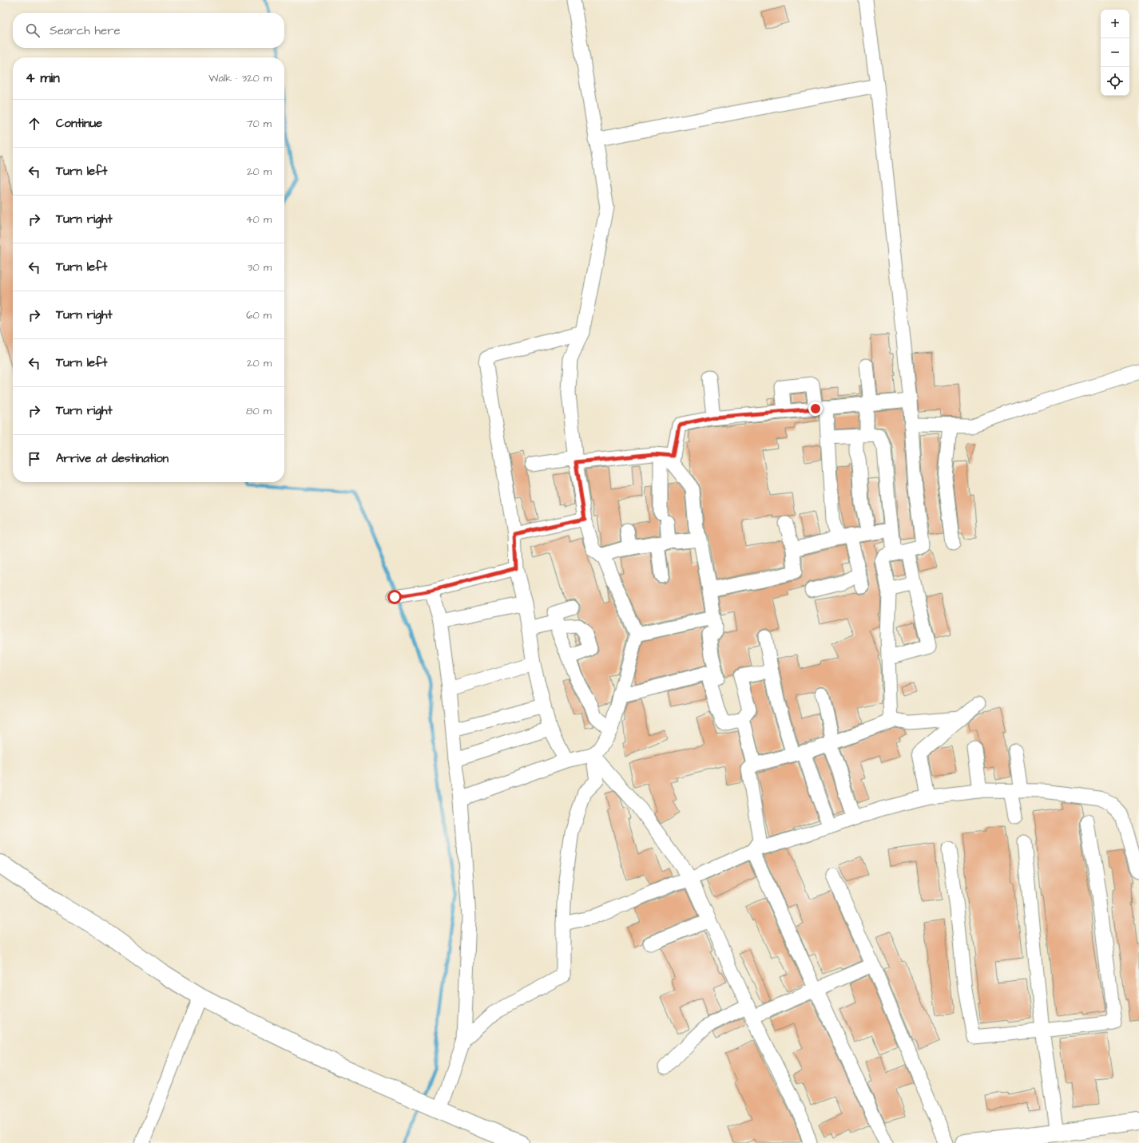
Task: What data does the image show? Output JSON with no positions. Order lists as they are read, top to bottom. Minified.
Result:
{"page":{"map_buttons":["+","−"],"search":"Search here","heading":["4 min","Walk · 320 m"],"list":[["Continue","70 m"],["Turn left","20 m"],["Turn right","40 m"],["Turn left","30 m"],["Turn right","60 m"],["Turn left","20 m"],["Turn right","80 m"],"Arrive at destination"]}}
